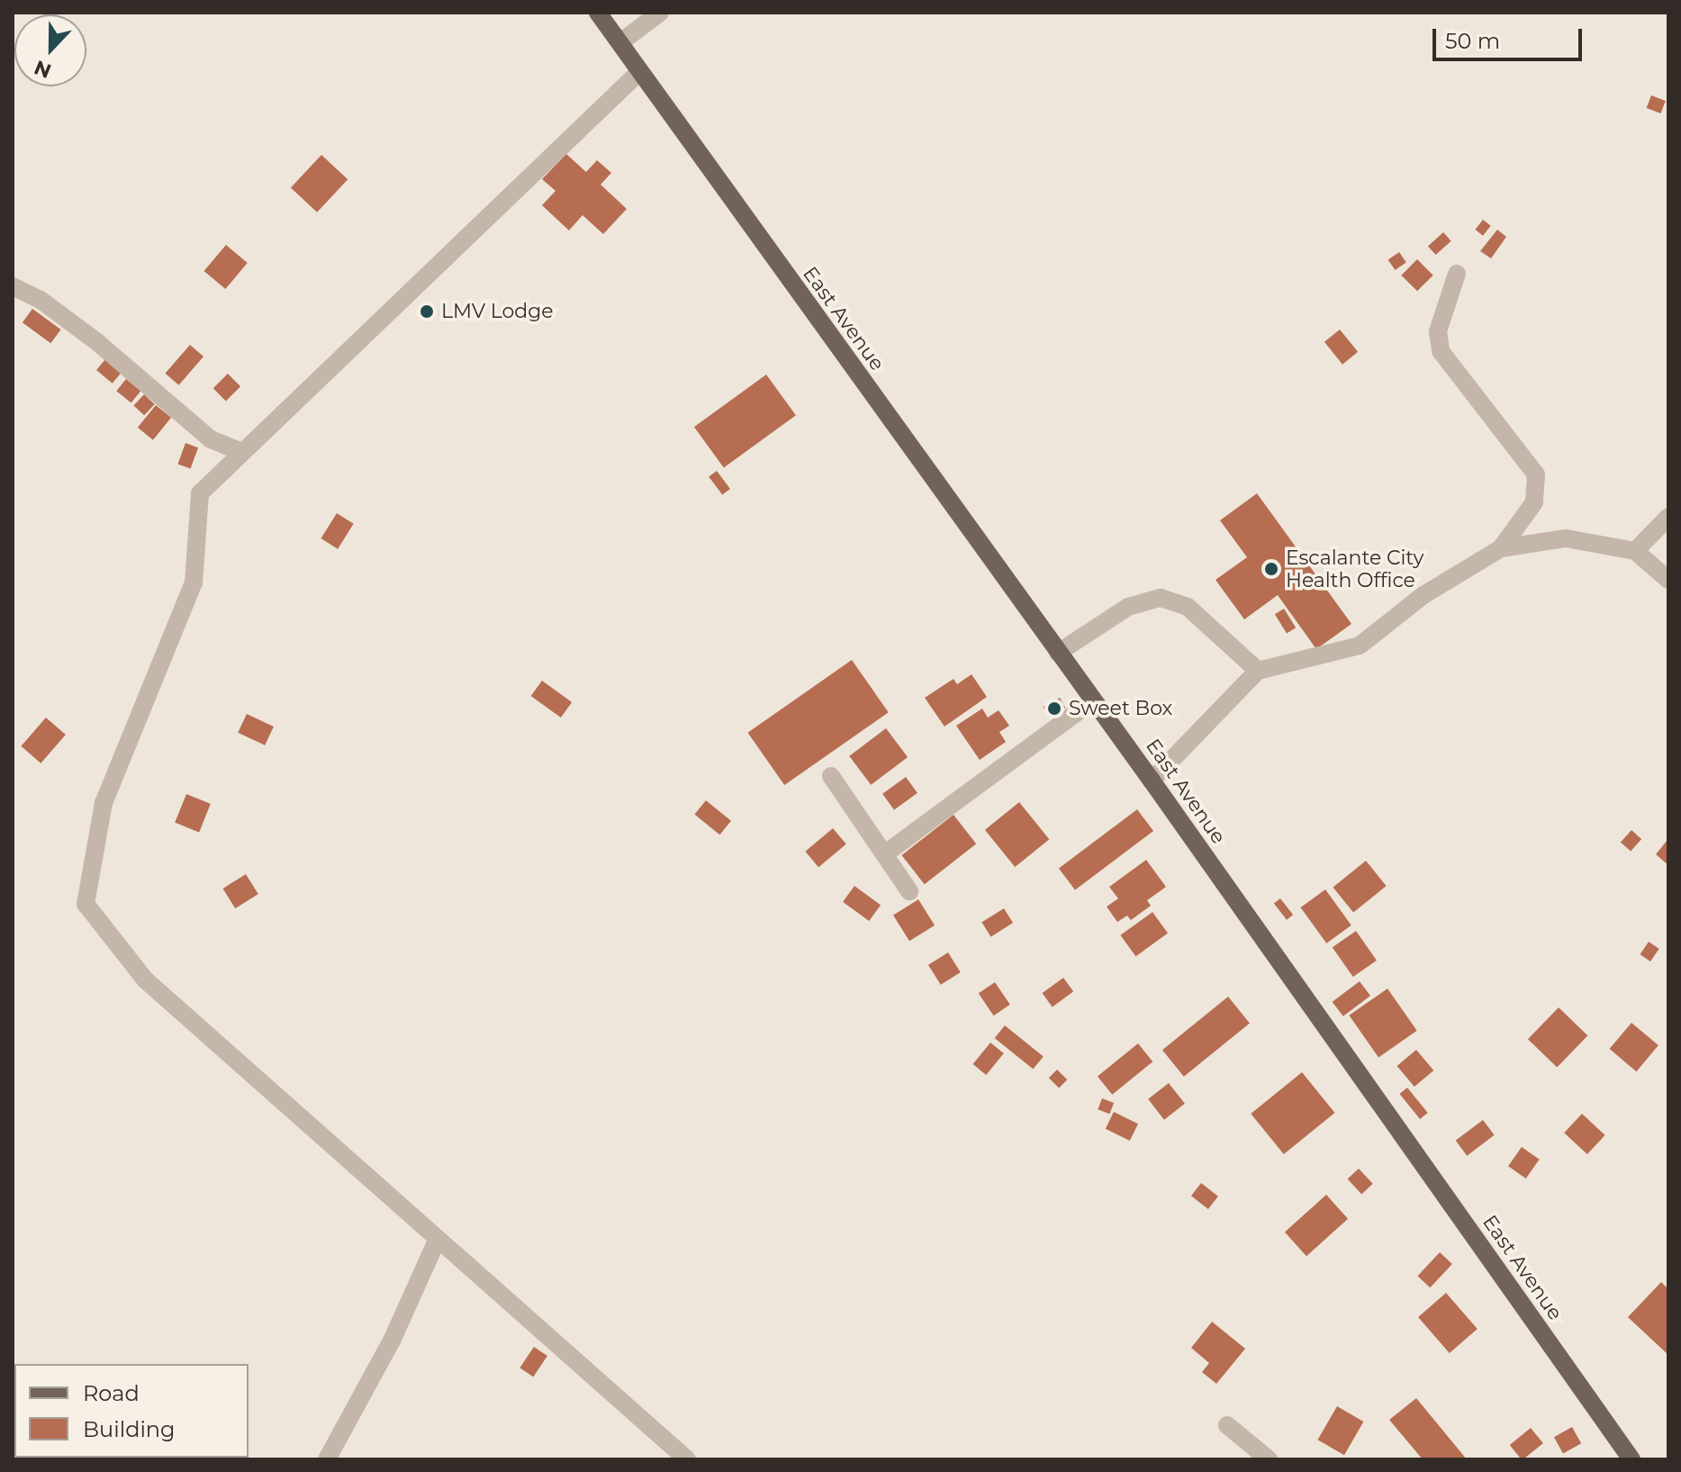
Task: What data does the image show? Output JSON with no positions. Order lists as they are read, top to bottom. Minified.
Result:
{"streets":{"main road":["East Avenue"]},"places":["LMV Lodge","Escalante City Health Office","Sweet Box"],"legend":["Road","Building"],"scale_bar":"50 m","north":"bottom"}
